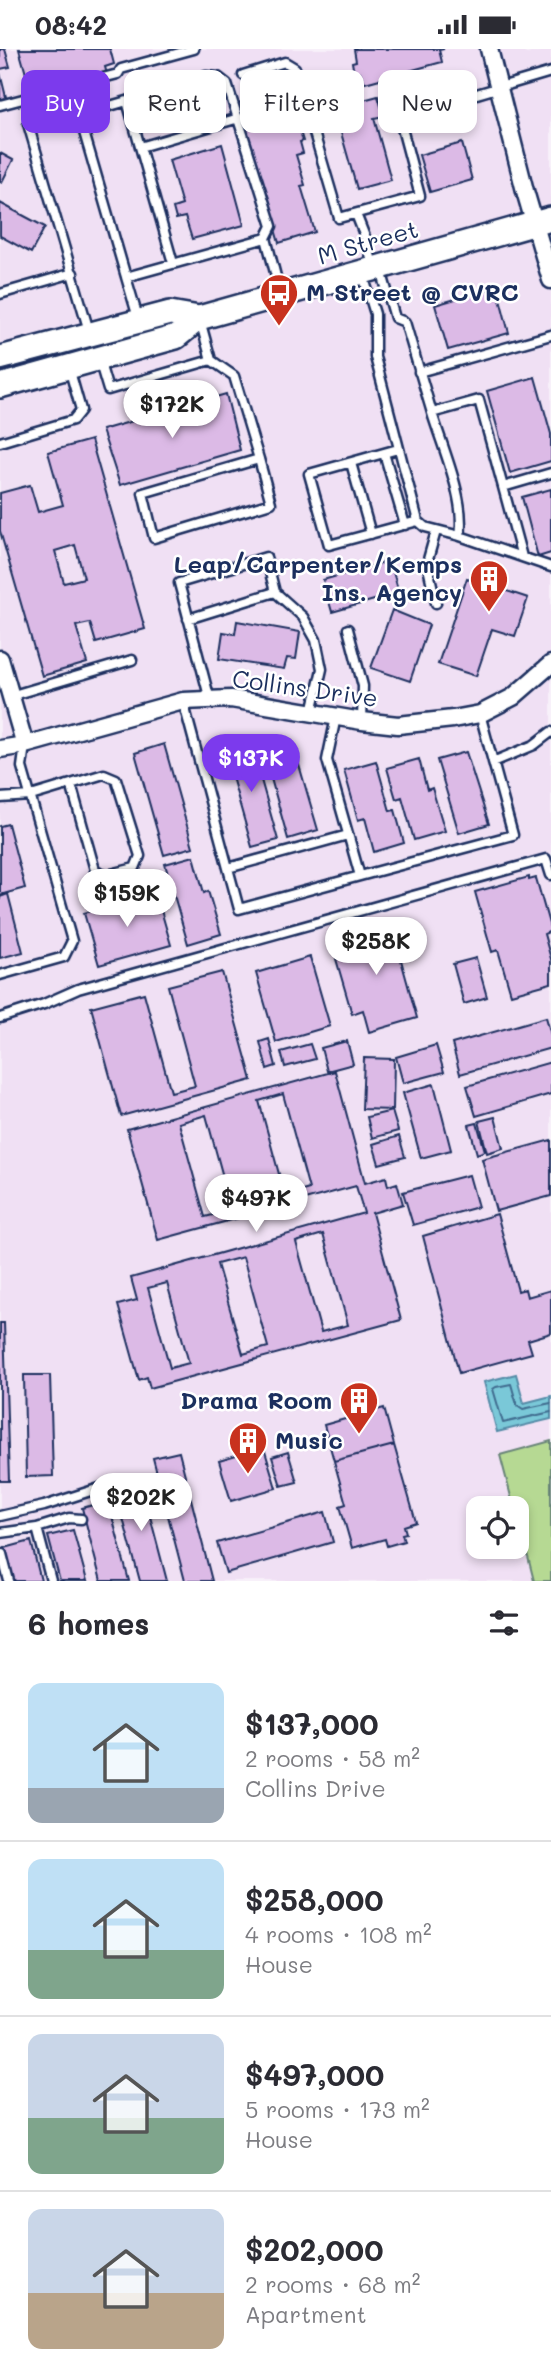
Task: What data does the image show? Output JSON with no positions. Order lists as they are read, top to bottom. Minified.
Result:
{"streets":{"street":["M Street","Collins Drive"]},"places":{"bus stop":["M Street @ CVRC"],"building":["Leap/Carpenter/Kemps Ins. Agency","Drama Room","Music"]},"page":{"status":"08:42","chip":["Buy","Rent","Filters","New"],"price":["$172K","$137K","$159K","$258K","$497K","$202K"],"heading":"6 homes","list":[{"name":"$137,000","note":"2 rooms · 58 m² · Collins Drive"},{"name":"$258,000","note":"4 rooms · 108 m² · House"},{"name":"$497,000","note":"5 rooms · 173 m² · House"},{"name":"$202,000","note":"2 rooms · 68 m² · Apartment"}]}}
